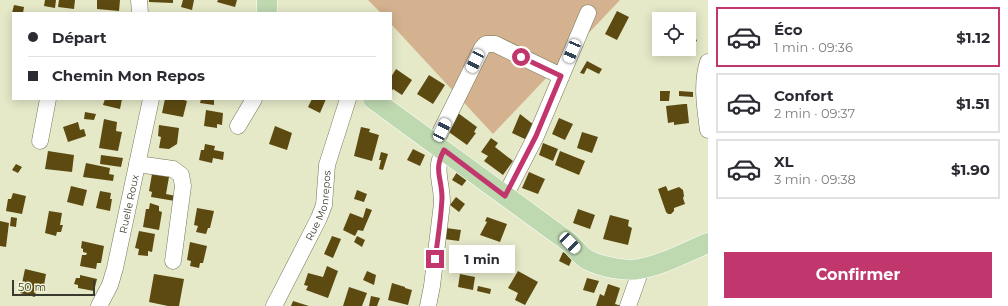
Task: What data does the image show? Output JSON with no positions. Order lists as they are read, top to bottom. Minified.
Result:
{"streets":{"street":["Ruelle Roux","Rue Monrepos"]},"scale_bar":"50 m","page":{"list":[{"name":"Éco","note":"1 min · 09:36","value":"$1.12"},{"name":"Confort","note":"2 min · 09:37","value":"$1.51"},{"name":"XL","note":"3 min · 09:38","value":"$1.90"}],"banner":["Départ","Chemin Mon Repos"],"buttons":"Confirmer","bubble":"1 min","scale":"50 m"}}
